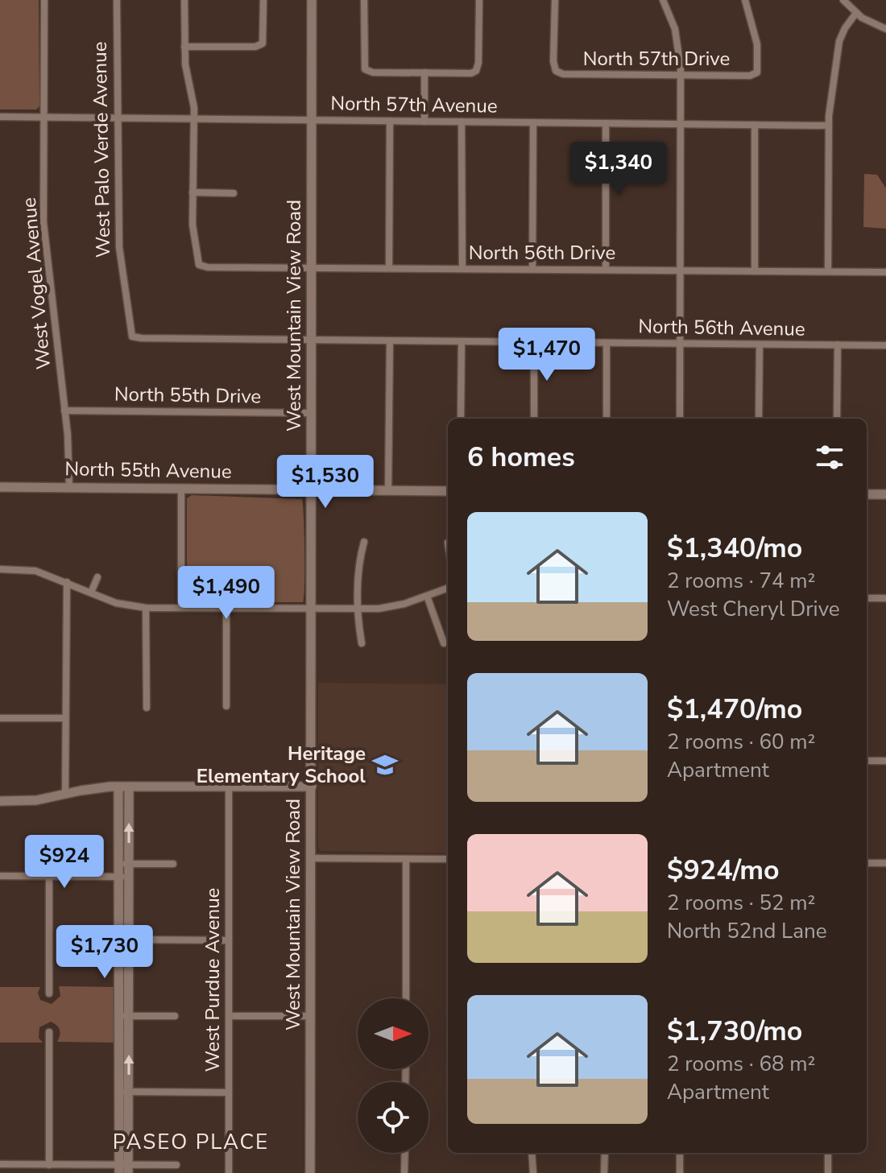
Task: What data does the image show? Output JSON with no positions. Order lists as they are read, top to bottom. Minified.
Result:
{"streets":{"street":["North 57th Drive","North 57th Avenue","West Palo Verde Avenue","North 56th Drive","West Vogel Avenue","West Mountain View Road","North 56th Avenue","North 55th Drive","North 55th Avenue","West Purdue Avenue"]},"crossings":[["North 57th Avenue","West Palo Verde Avenue"],["North 57th Avenue","West Vogel Avenue"],["North 57th Avenue","West Mountain View Road"],["West Palo Verde Avenue","North 56th Avenue"],["North 56th Drive","West Mountain View Road"],["West Vogel Avenue","North 55th Drive"],["West Vogel Avenue","North 55th Avenue"],["West Mountain View Road","North 56th Avenue"],["West Mountain View Road","North 55th Drive"],["West Mountain View Road","North 55th Avenue"]],"districts":["PASEO PLACE"],"places":{"school or university":["Heritage Elementary School"]},"north":"right","page":{"price":["$1,340","$1,470","$1,530","$1,490","$924","$1,730"],"heading":"6 homes","list":[{"name":"$1,340/mo","note":"2 rooms · 74 m² · West Cheryl Drive"},{"name":"$1,470/mo","note":"2 rooms · 60 m² · Apartment"},{"name":"$924/mo","note":"2 rooms · 52 m² · North 52nd Lane"},{"name":"$1,730/mo","note":"2 rooms · 68 m² · Apartment"}]}}
